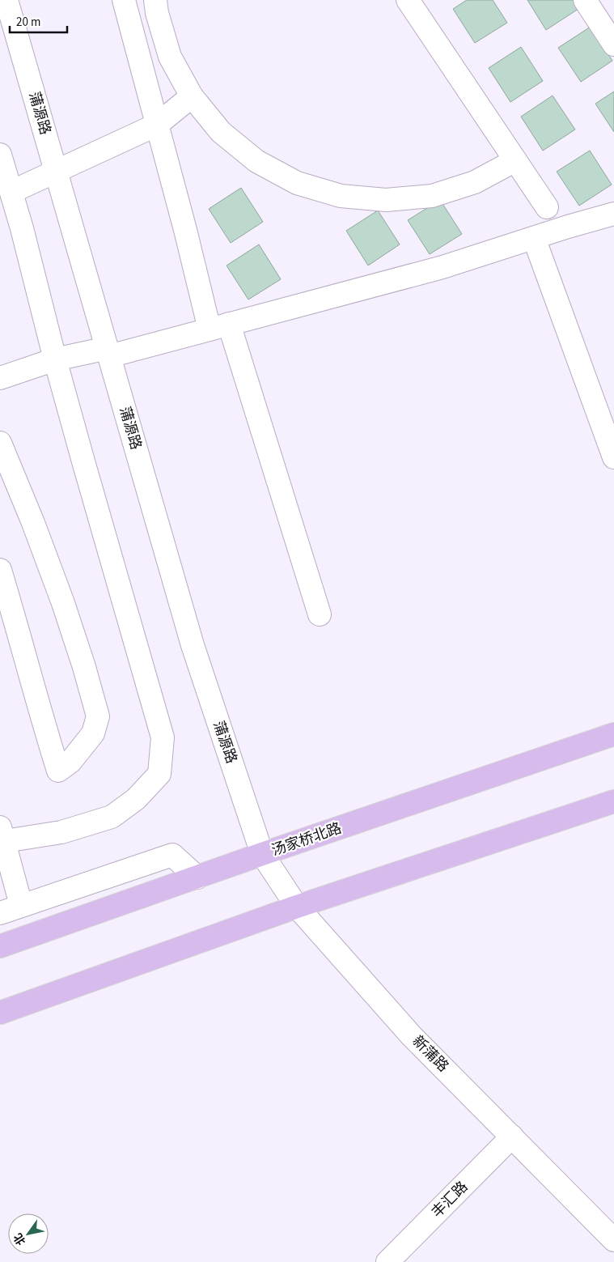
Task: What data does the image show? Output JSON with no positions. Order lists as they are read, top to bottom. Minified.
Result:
{"streets":{"main road":["汤家桥北路"],"street":["蒲源路","新蒲路","丰汇路"]},"crossings":[["蒲源路","汤家桥北路"],["蒲源路","新蒲路"],["汤家桥北路","新蒲路"],["新蒲路","丰汇路"]],"scale_bar":"20 m","north":"bottom left"}
